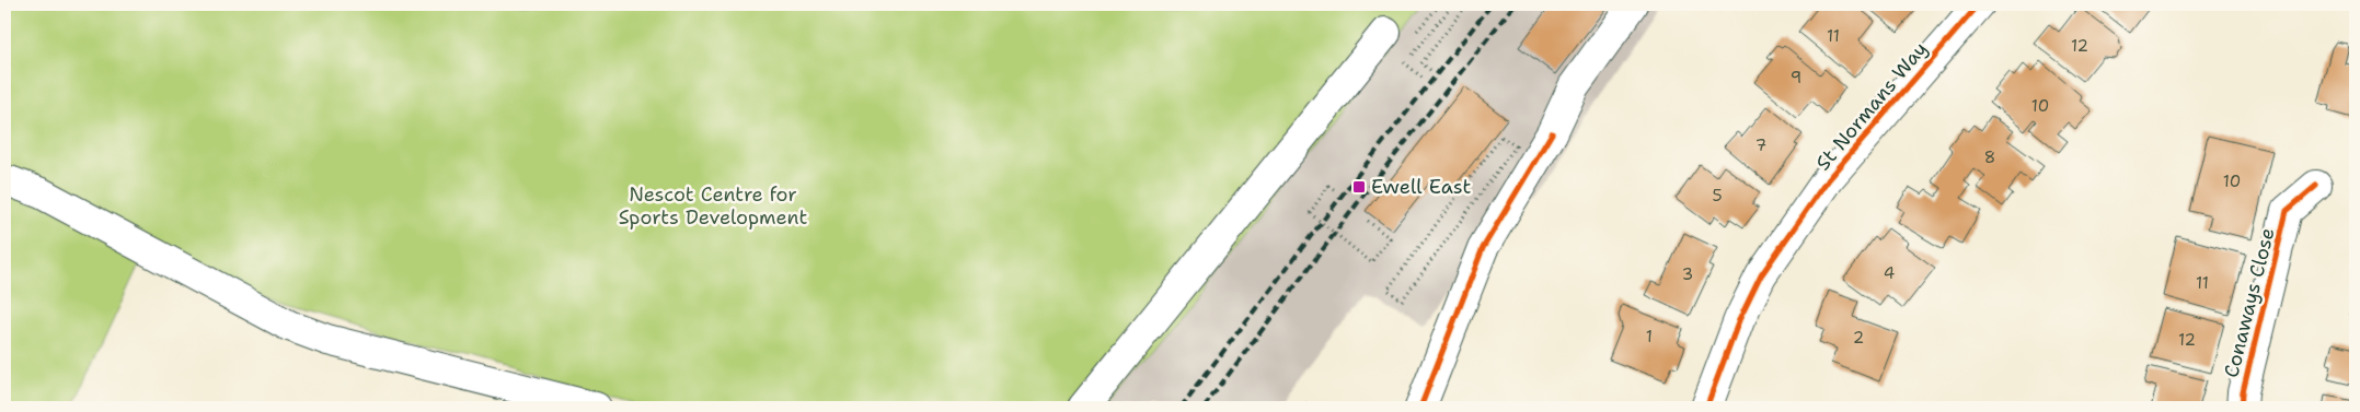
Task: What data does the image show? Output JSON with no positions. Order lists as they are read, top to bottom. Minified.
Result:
{"streets":{"street":["St Normans Way","Conaways Close"]},"parks":["Nescot Centre for Sports Development"],"places":{"transit":["Ewell East"]},"house_numbers":["11","12","9","10","7","8","10","5","4","3","11","1","2","12"]}
